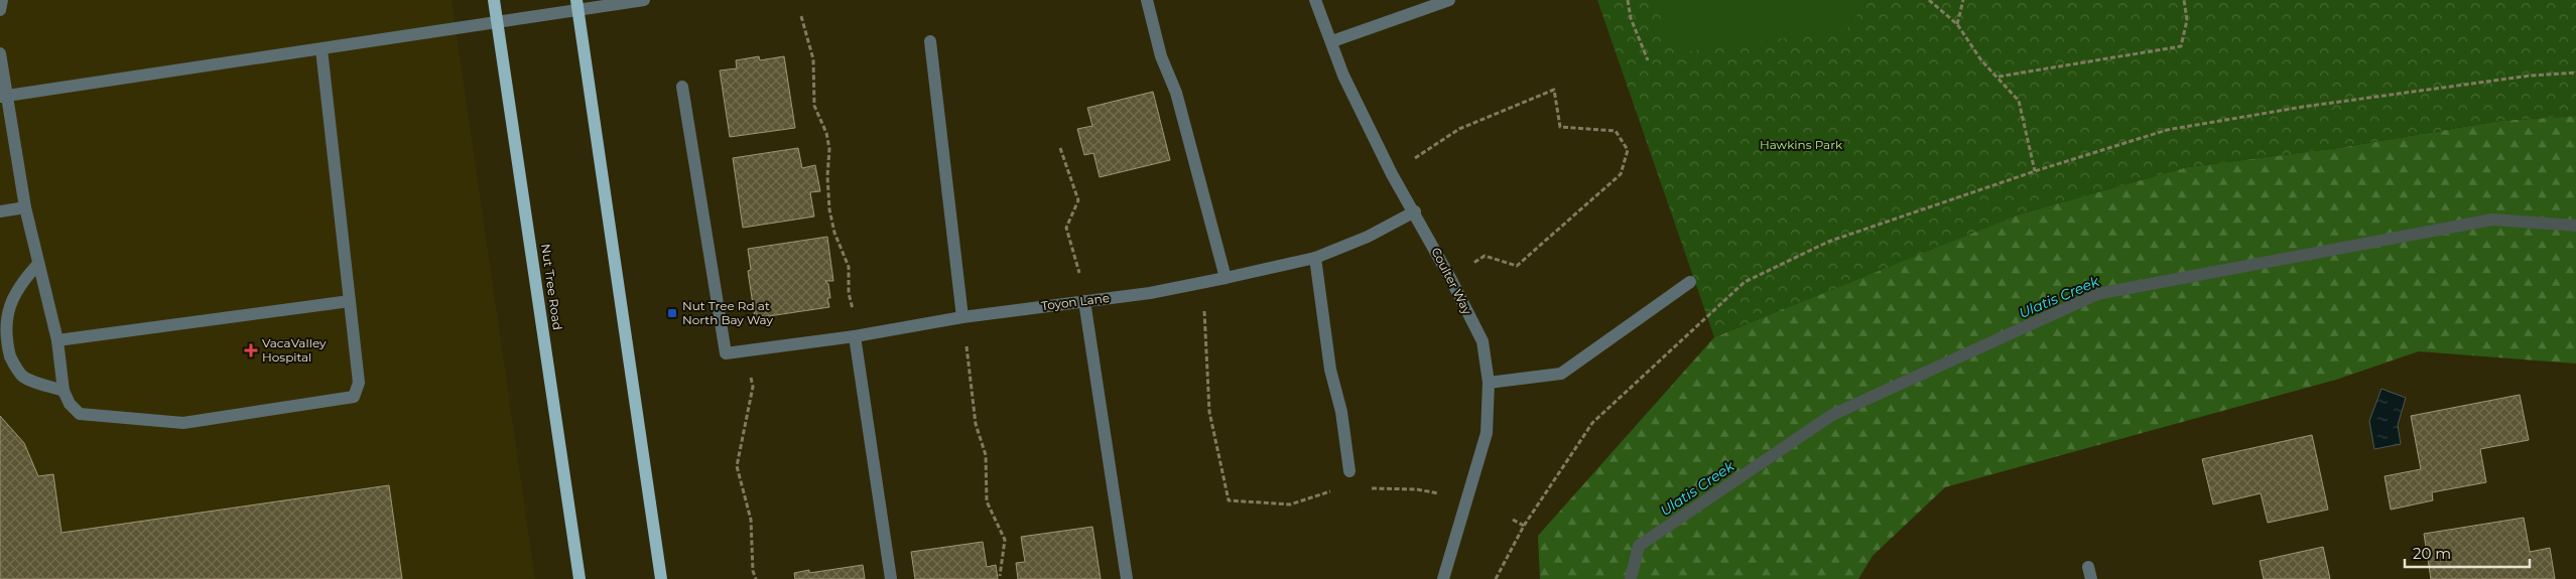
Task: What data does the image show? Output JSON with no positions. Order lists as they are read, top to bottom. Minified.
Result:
{"streets":{"main road":["Nut Tree Road"],"street":["Coulter Way","Toyon Lane"]},"crossings":[["Coulter Way","Toyon Lane"]],"water":["Ulatis Creek"],"parks":["Hawkins Park"],"places":{"transit":["Nut Tree Rd at North Bay Way"],"health":["VacaValley Hospital"]},"scale_bar":"20 m"}
